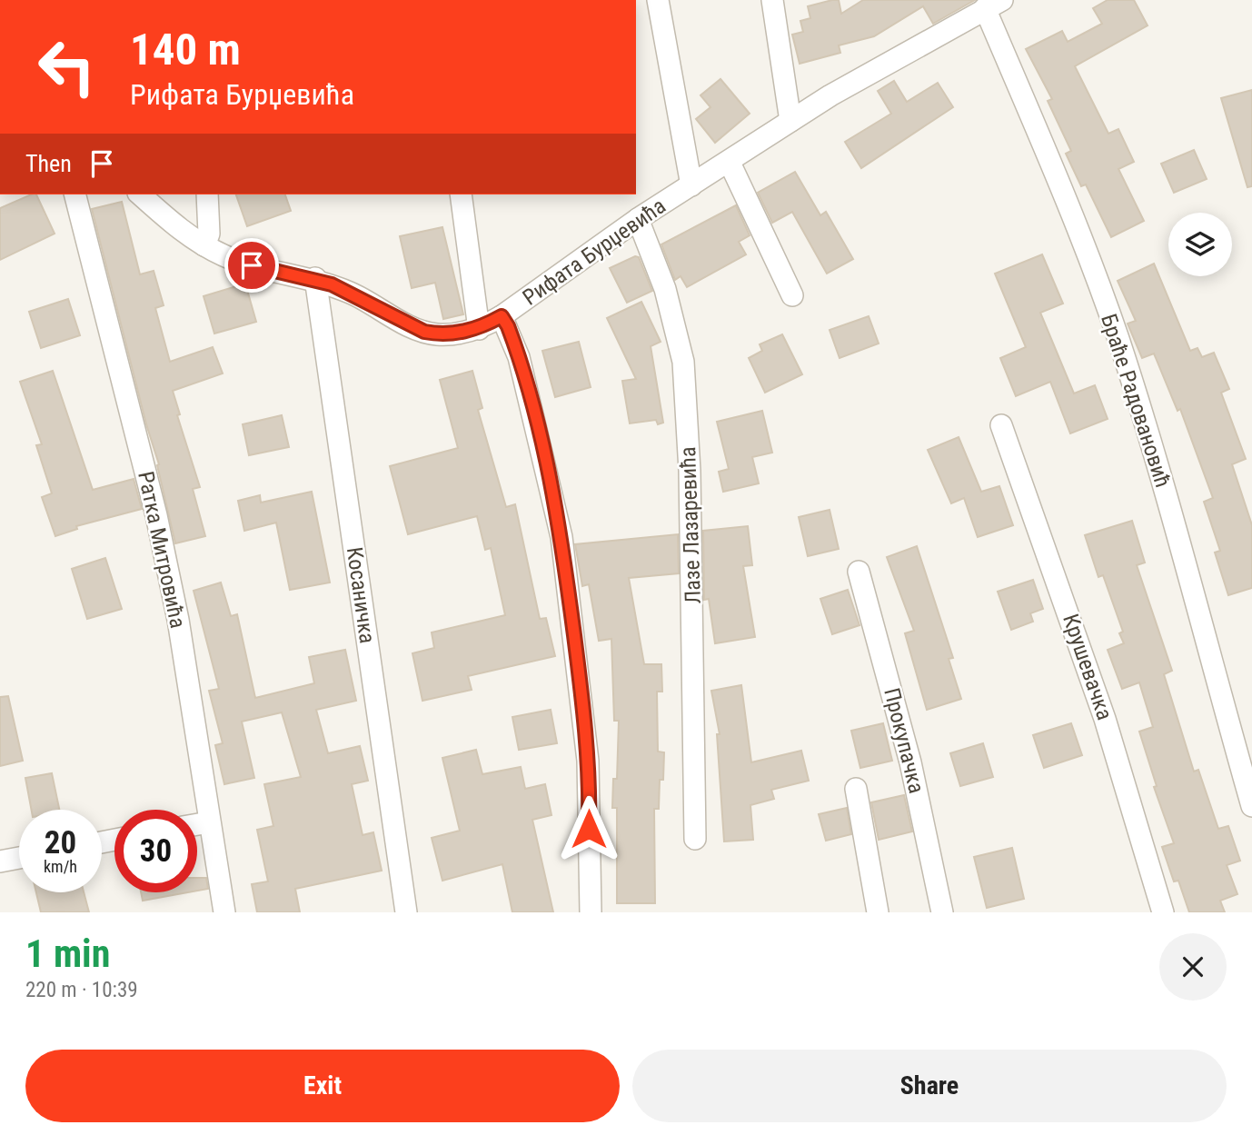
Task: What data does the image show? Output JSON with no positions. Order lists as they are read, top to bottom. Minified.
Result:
{"streets":{"street":["Рифата Бурџевића","Браће Радовановић","Лазе Лазаревића","Ратка Митровића","Косаничка","Крушевачка","Прокупачка"]},"crossings":[["Рифата Бурџевића","Браће Радовановић"],["Рифата Бурџевића","Лазе Лазаревића"],["Рифата Бурџевића","Косаничка"]],"page":{"turn":["140 m","Рифата Бурџевића"],"then":"Then","speed":"20 km/h","limit":"30","heading":["1 min","220 m · 10:39"],"buttons":["Exit","Share"]}}
